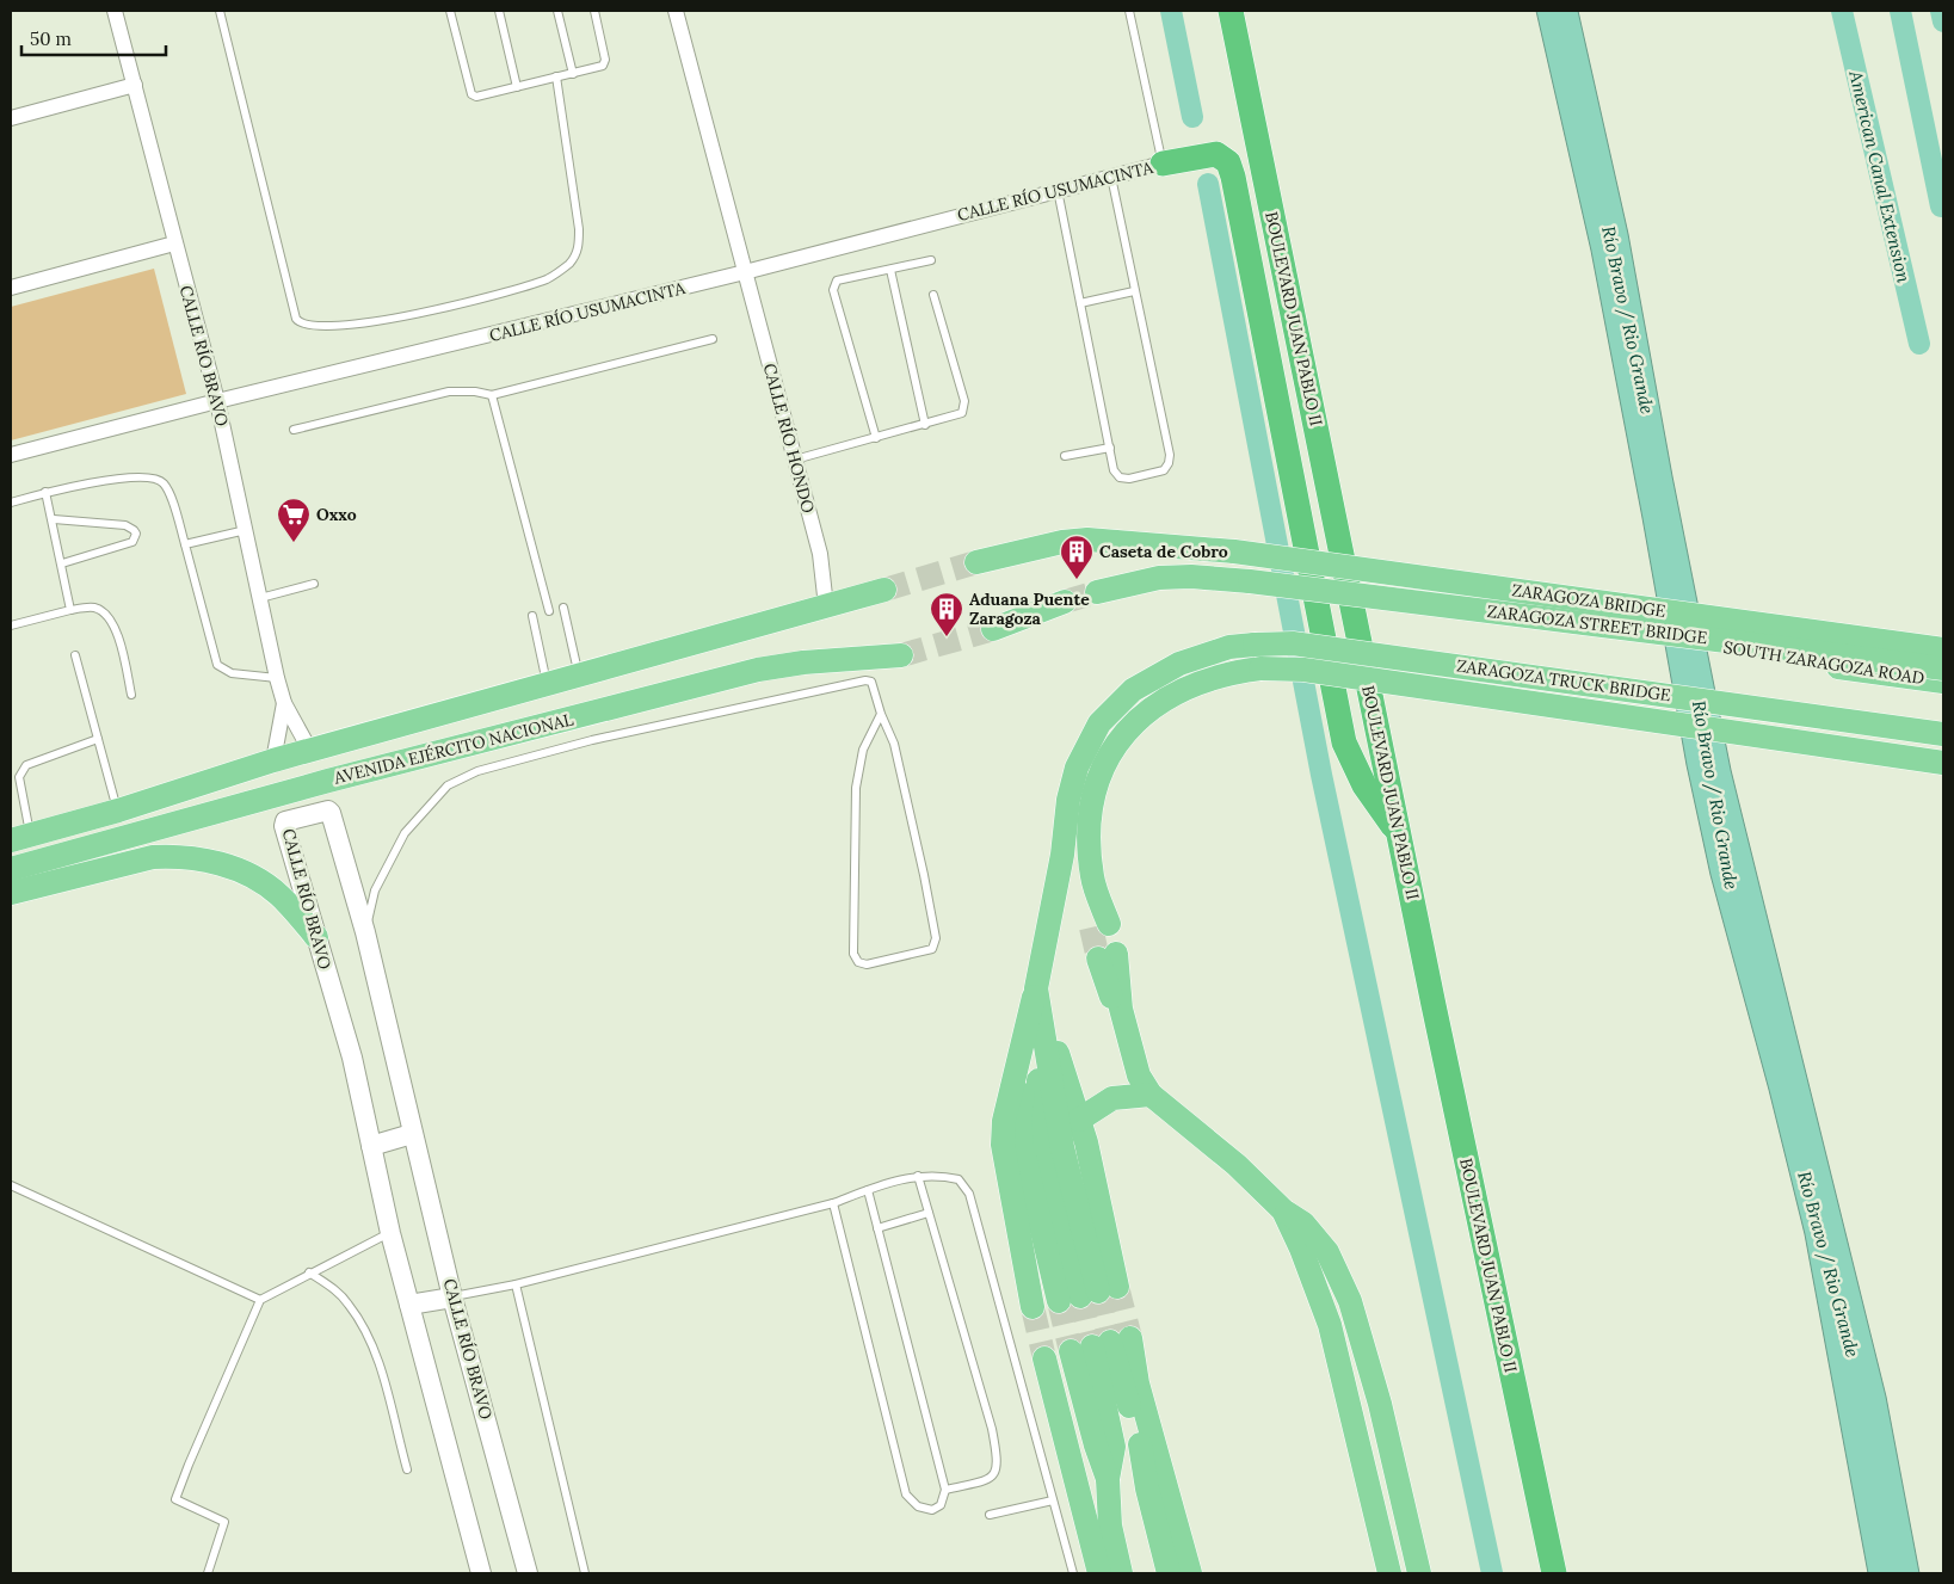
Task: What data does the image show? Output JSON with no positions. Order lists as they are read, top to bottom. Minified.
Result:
{"streets":{"highway":["BOULEVARD JUAN PABLO II"],"main road":["ZARAGOZA BRIDGE","ZARAGOZA STREET BRIDGE","SOUTH ZARAGOZA ROAD","ZARAGOZA TRUCK BRIDGE","AVENIDA EJÉRCITO NACIONAL"],"street":["CALLE RÍO USUMACINTA","CALLE RÍO BRAVO","CALLE RÍO HONDO"]},"crossings":[["CALLE RÍO USUMACINTA","CALLE RÍO BRAVO"],["CALLE RÍO USUMACINTA","CALLE RÍO HONDO"],["CALLE RÍO BRAVO","AVENIDA EJÉRCITO NACIONAL"],["CALLE RÍO HONDO","AVENIDA EJÉRCITO NACIONAL"],["ZARAGOZA STREET BRIDGE","SOUTH ZARAGOZA ROAD"]],"water":["American Canal Extension","Río Bravo / Rio Grande"],"places":{"supermarket":["Oxxo"],"building":["Caseta de Cobro","Aduana Puente Zaragoza"]},"scale_bar":"50 m"}
